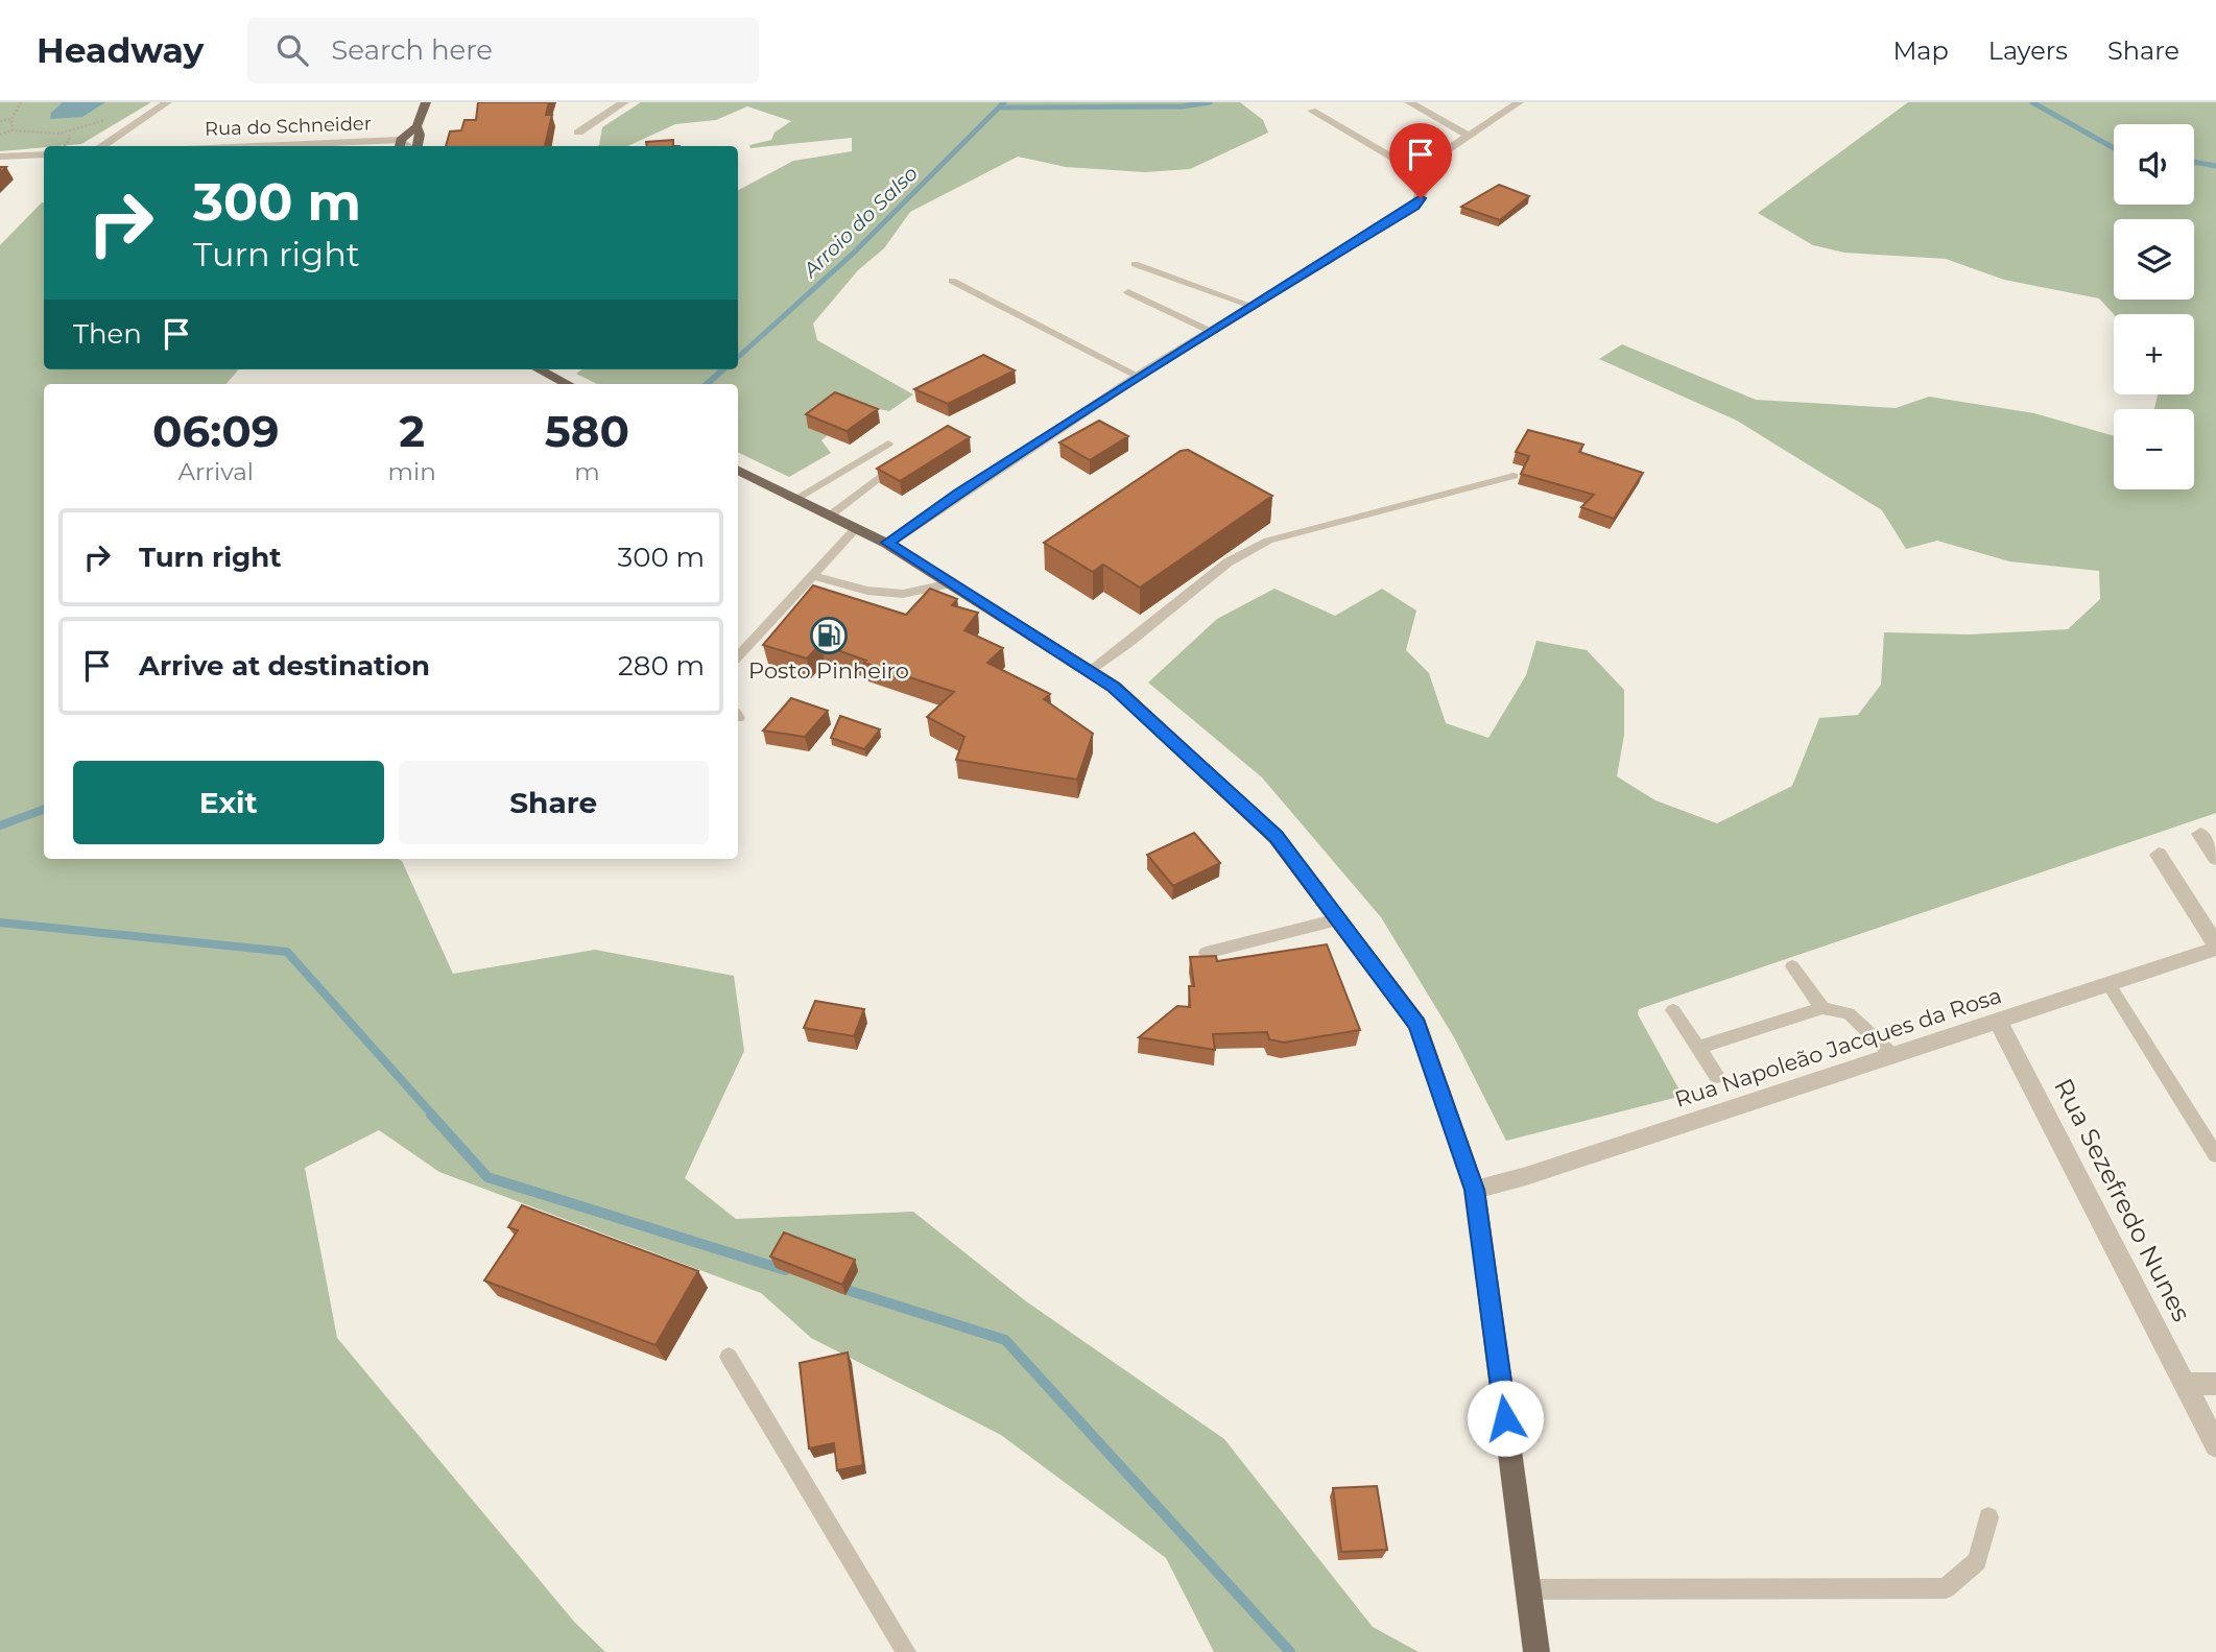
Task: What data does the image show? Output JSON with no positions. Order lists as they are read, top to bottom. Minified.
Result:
{"streets":{"street":["Rua do Schneider","Rua Napoleão Jacques da Rosa","Rua Sezefredo Nunes"]},"crossings":[["Rua Napoleão Jacques da Rosa","Rua Sezefredo Nunes"]],"water":["Arroio do Salso"],"places":{"fuel station":["Posto Pinheiro"]},"page":{"header":"Headway","search":"Search here","nav":["Map","Layers","Share"],"map_buttons":["+","−"],"turn":["300 m","Turn right"],"then":"Then","eta":["06:09","Arrival","2","min","580","m"],"list":[{"name":"Turn right","value":"300 m"},{"name":"Arrive at destination","value":"280 m"}],"buttons":["Exit","Share"]}}
